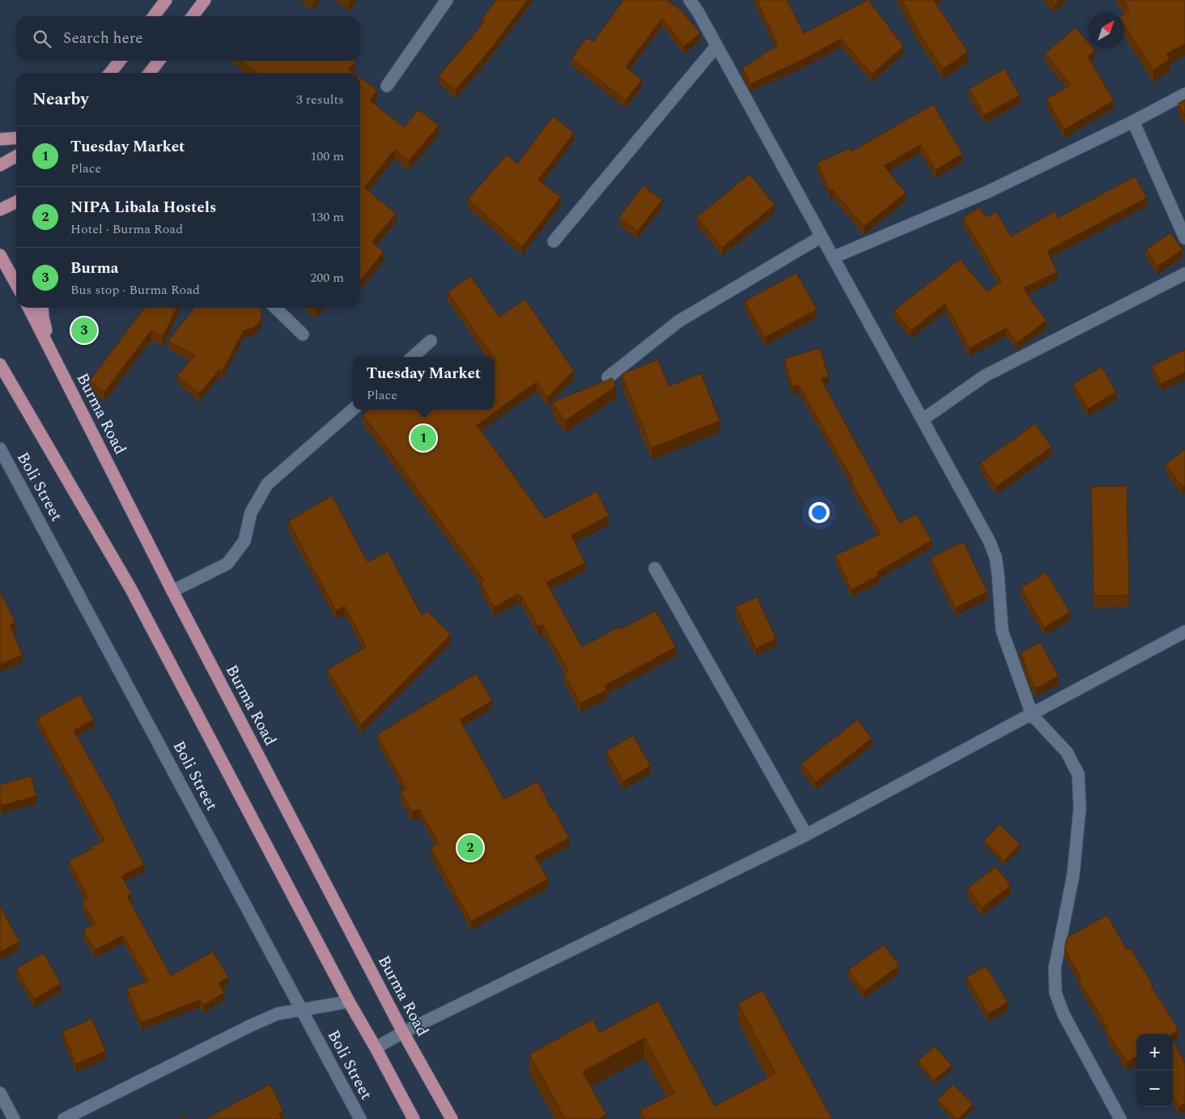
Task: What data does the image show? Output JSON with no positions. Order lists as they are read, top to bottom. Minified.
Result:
{"streets":{"main road":["Burma Road"],"street":["Boli Street"]},"north":"top right","page":{"search":"Search here","heading":["Nearby","3 results"],"list":[{"mark":"1","name":"Tuesday Market","note":"Place","value":"100 m"},{"mark":"2","name":"NIPA Libala Hostels","note":"Hotel · Burma Road","value":"130 m"},{"mark":"3","name":"Burma","note":"Bus stop · Burma Road","value":"200 m"}],"pins":["3","1","2"],"popup":["Tuesday Market","Place"],"map_buttons":["+","−"]}}
